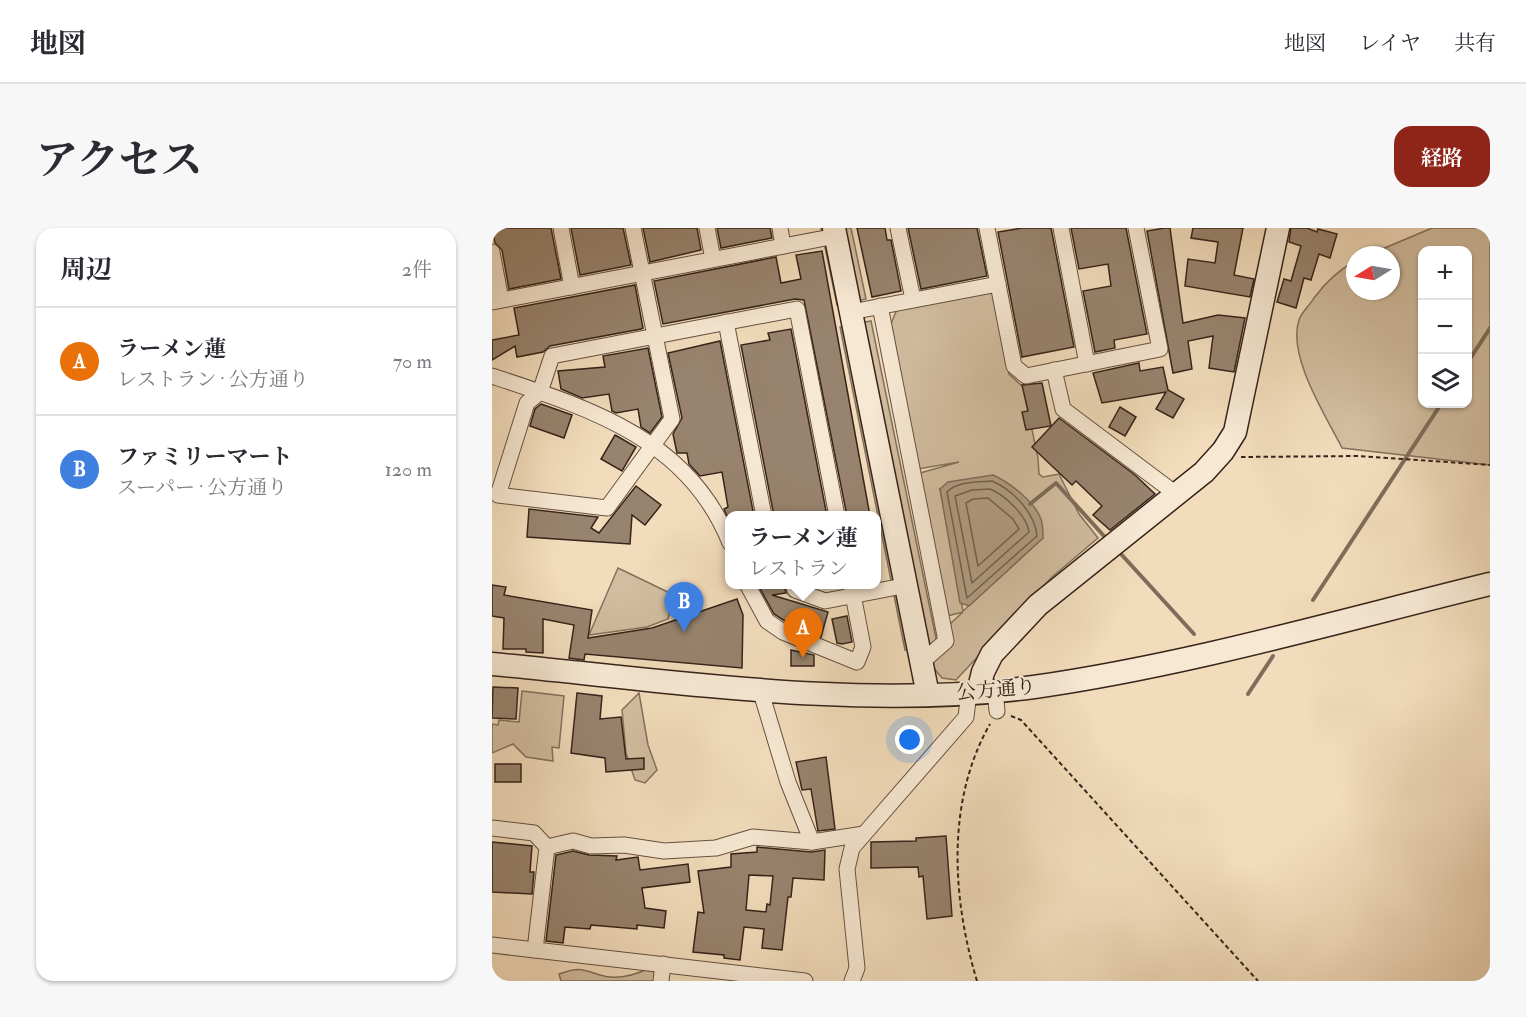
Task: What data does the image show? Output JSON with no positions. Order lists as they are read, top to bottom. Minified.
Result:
{"streets":{"street":["公方通り"]},"north":"left","page":{"header":"地図","nav":["地図","レイヤ","共有"],"title":"アクセス","buttons":"経路","heading":["周辺","2件"],"map_buttons":["+","−"],"list":[{"mark":"A","name":"ラーメン蓮","note":"レストラン · 公方通り","value":"70 m"},{"mark":"B","name":"ファミリーマート","note":"スーパー · 公方通り","value":"120 m"}],"popup":["ラーメン蓮","レストラン"],"pins":["B","A"]}}
